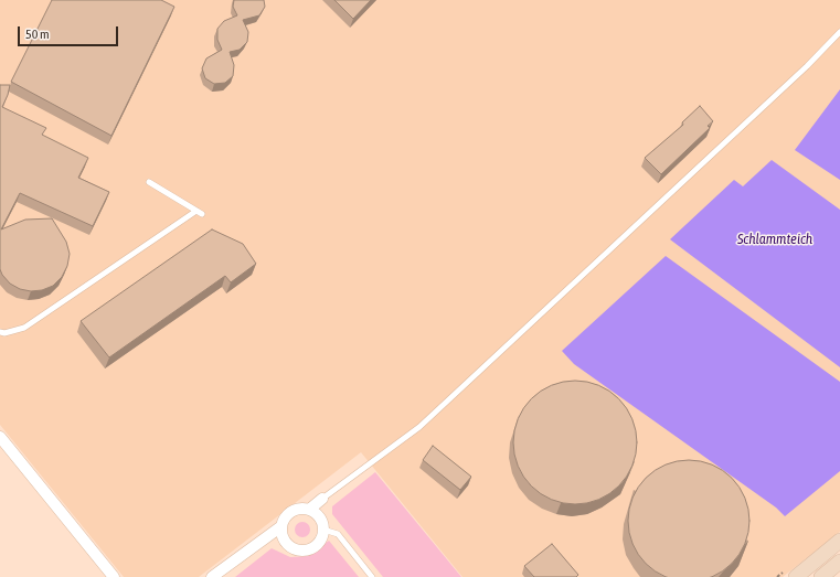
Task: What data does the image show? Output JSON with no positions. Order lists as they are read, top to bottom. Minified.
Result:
{"water":["Schlammteich"],"scale_bar":"50 m"}
